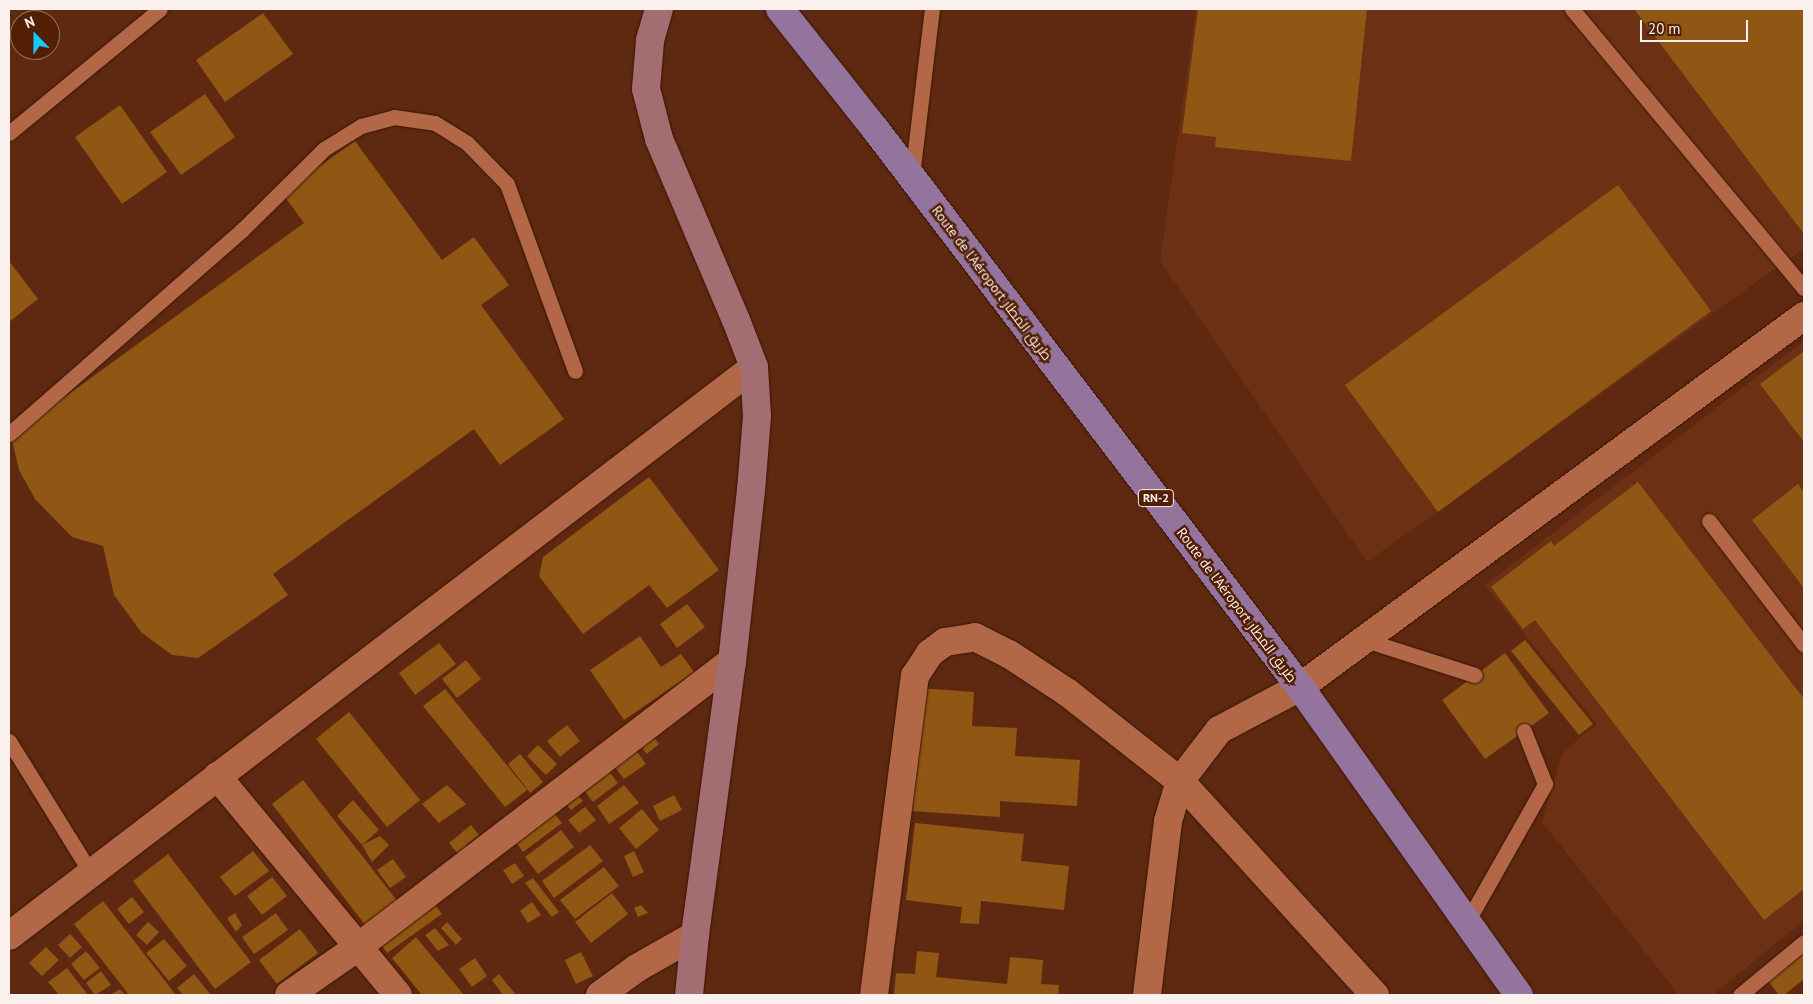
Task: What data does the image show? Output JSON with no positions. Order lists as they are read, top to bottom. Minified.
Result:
{"streets":{"main road":["Route de l'Aéroport طريق المطار","RN-2"]},"scale_bar":"20 m","north":"top"}
